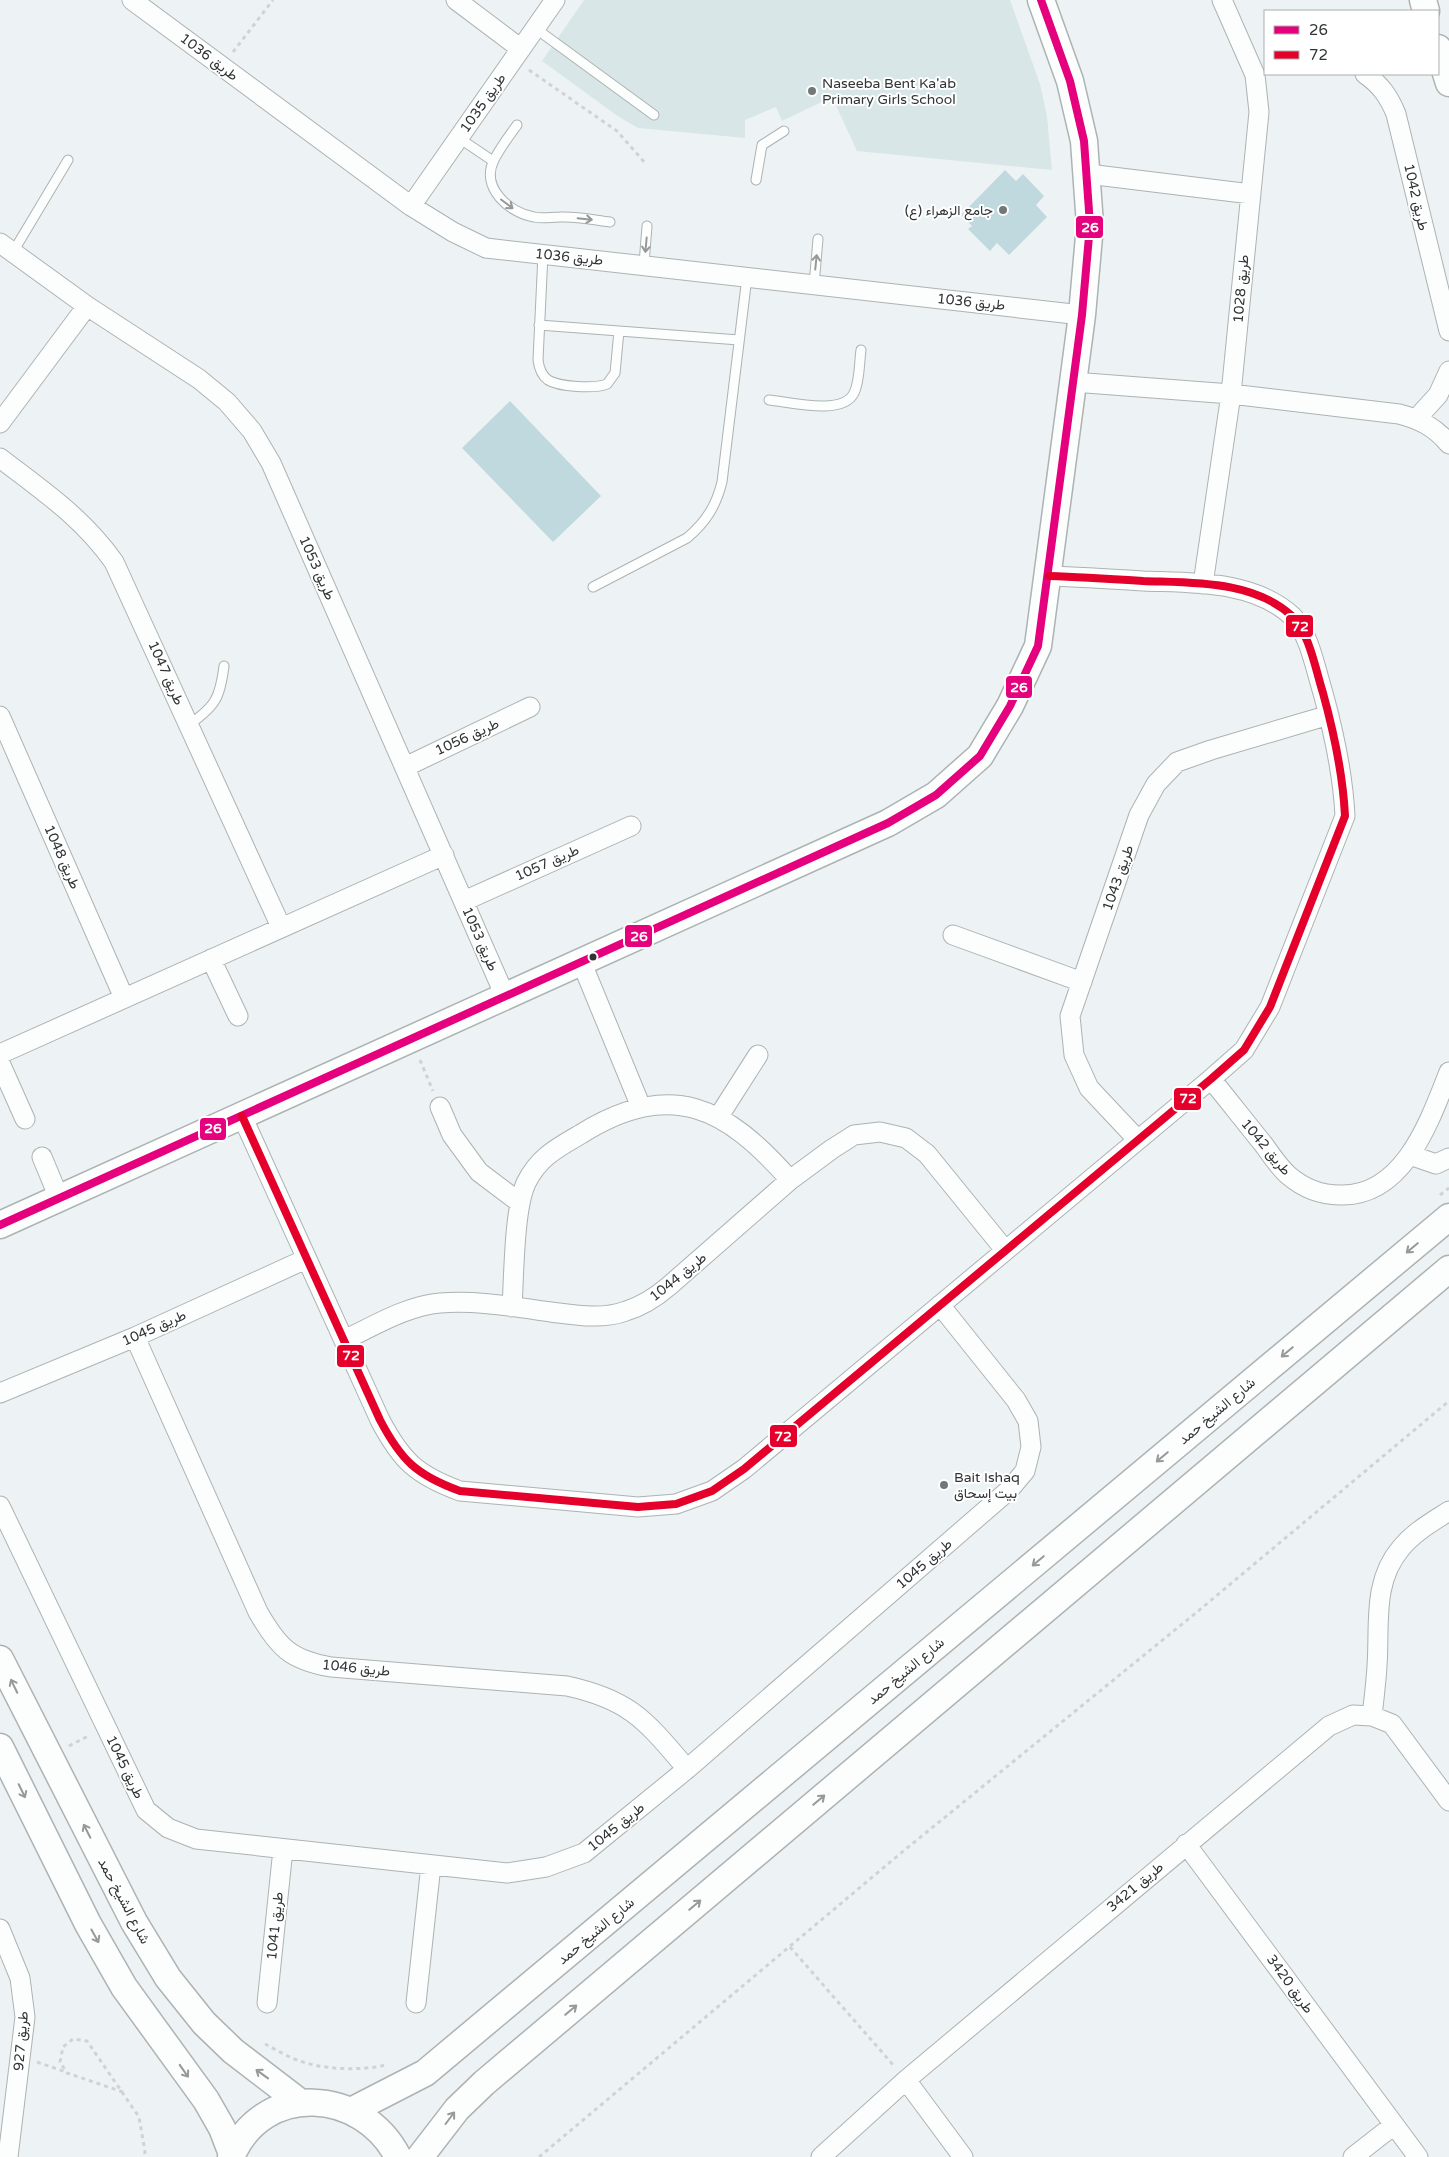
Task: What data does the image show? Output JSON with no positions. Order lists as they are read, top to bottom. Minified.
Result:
{"streets":{"main road":["شارع الشيخ حمد"],"street":["طريق 1036","طريق 1035","طريق 1042","طريق 1028","طريق 1053","طريق 1047","طريق 1056","طريق 1048","طريق 1057","طريق 1043","طريق 1044","طريق 1045","طريق 1046","طريق 3421","طريق 1041","طريق 3420","طريق 927"]},"crossings":[["طريق 1036","طريق 1035"],["طريق 1053","طريق 1056"],["طريق 1053","طريق 1057"],["طريق 1045","طريق 1046"],["طريق 1045","طريق 1041"],["طريق 3421","طريق 3420"]],"places":["Naseeba Bent Ka'ab Primary Girls School","جامع الزهراء (ع)","Bait Ishaq بيت إسحاق"],"lines":["transit line 26","transit line 72"],"legend":["26","72"]}
